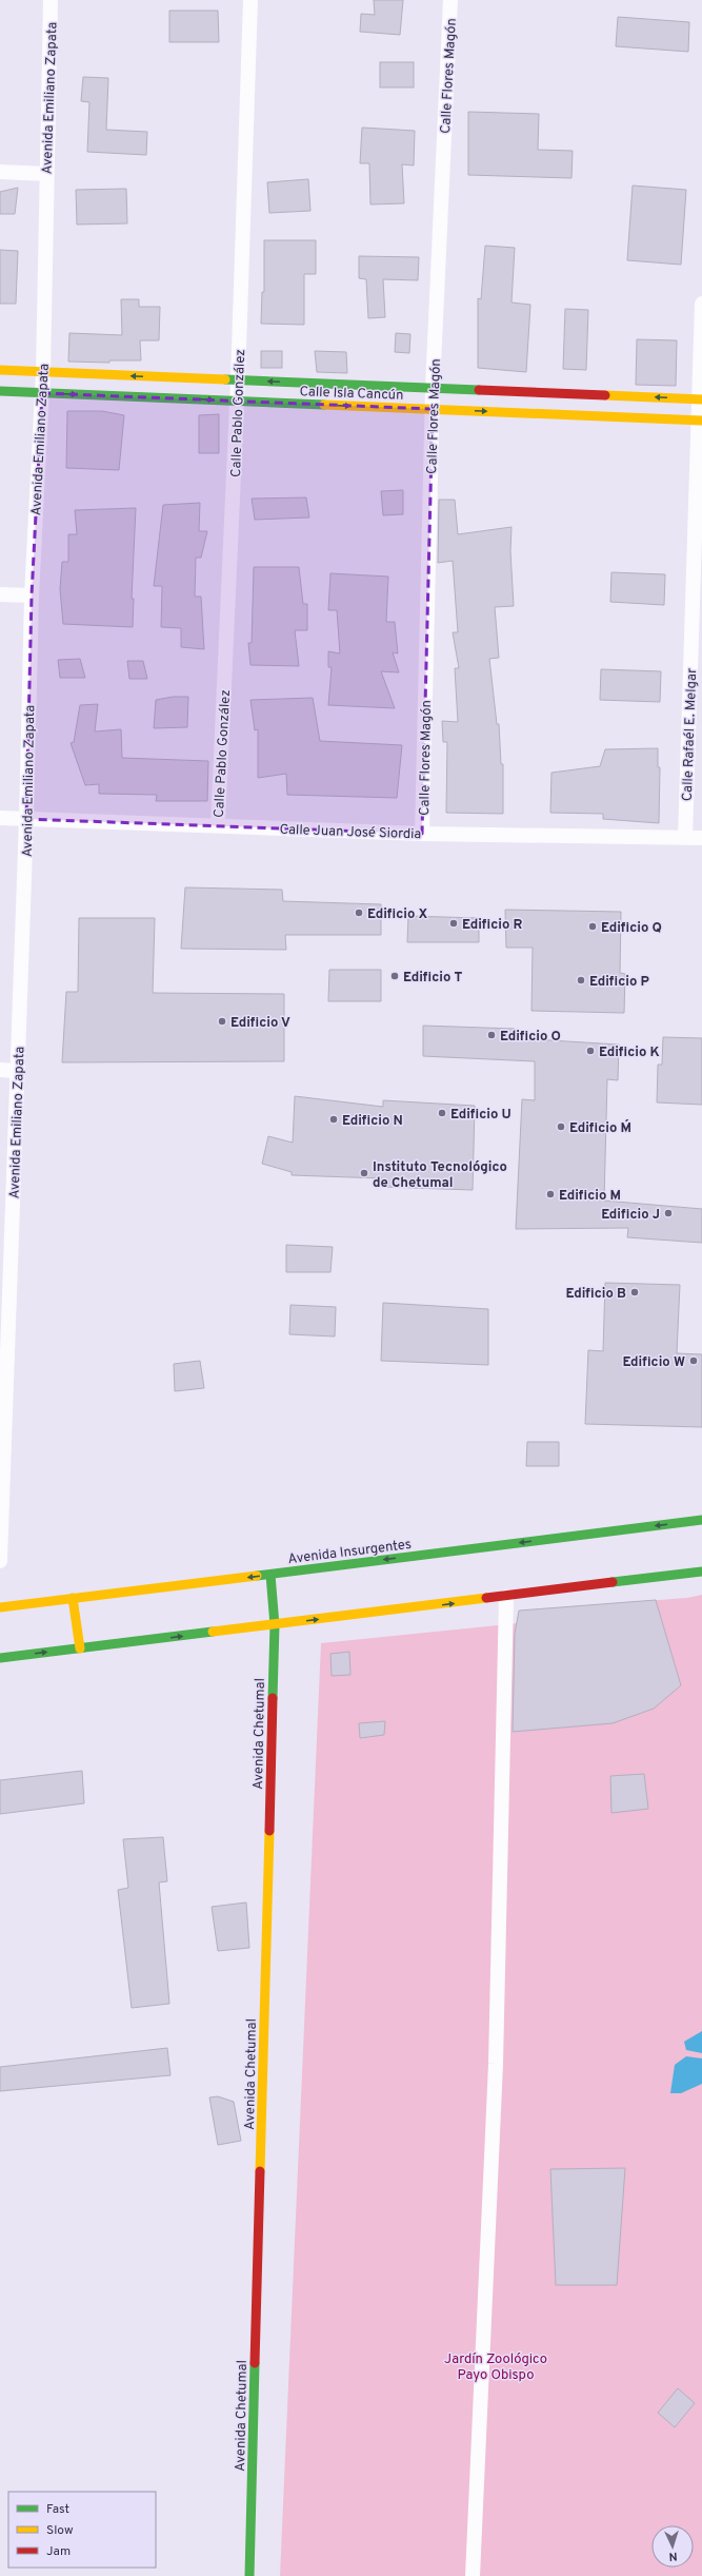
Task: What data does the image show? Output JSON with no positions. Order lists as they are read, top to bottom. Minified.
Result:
{"streets":{"main road":["Calle Isla Cancún","Avenida Insurgentes","Avenida Chetumal"],"street":["Calle Flores Magón","Avenida Emiliano Zapata","Calle Pablo González","Calle Rafaél E. Melgar","Calle Juan José Siordia"]},"crossings":[["Calle Flores Magón","Calle Isla Cancún"],["Calle Flores Magón","Calle Juan José Siordia"],["Avenida Emiliano Zapata","Calle Isla Cancún"],["Avenida Emiliano Zapata","Calle Juan José Siordia"],["Calle Isla Cancún","Calle Pablo González"],["Calle Isla Cancún","Calle Rafaél E. Melgar"],["Calle Pablo González","Calle Juan José Siordia"],["Calle Rafaél E. Melgar","Calle Juan José Siordia"],["Avenida Insurgentes","Avenida Chetumal"]],"parks":["Jardín Zoológico Payo Obispo"],"places":["Edificio X","Edificio R","Edificio Q","Edificio T","Edificio P","Edificio V","Edificio O","Edificio K","Edificio U","Edificio N","Edificio M´","Instituto Tecnológico de Chetumal","Edificio M","Edificio J","Edificio B","Edificio W"],"legend":["Fast","Slow","Jam"],"north":"bottom"}
